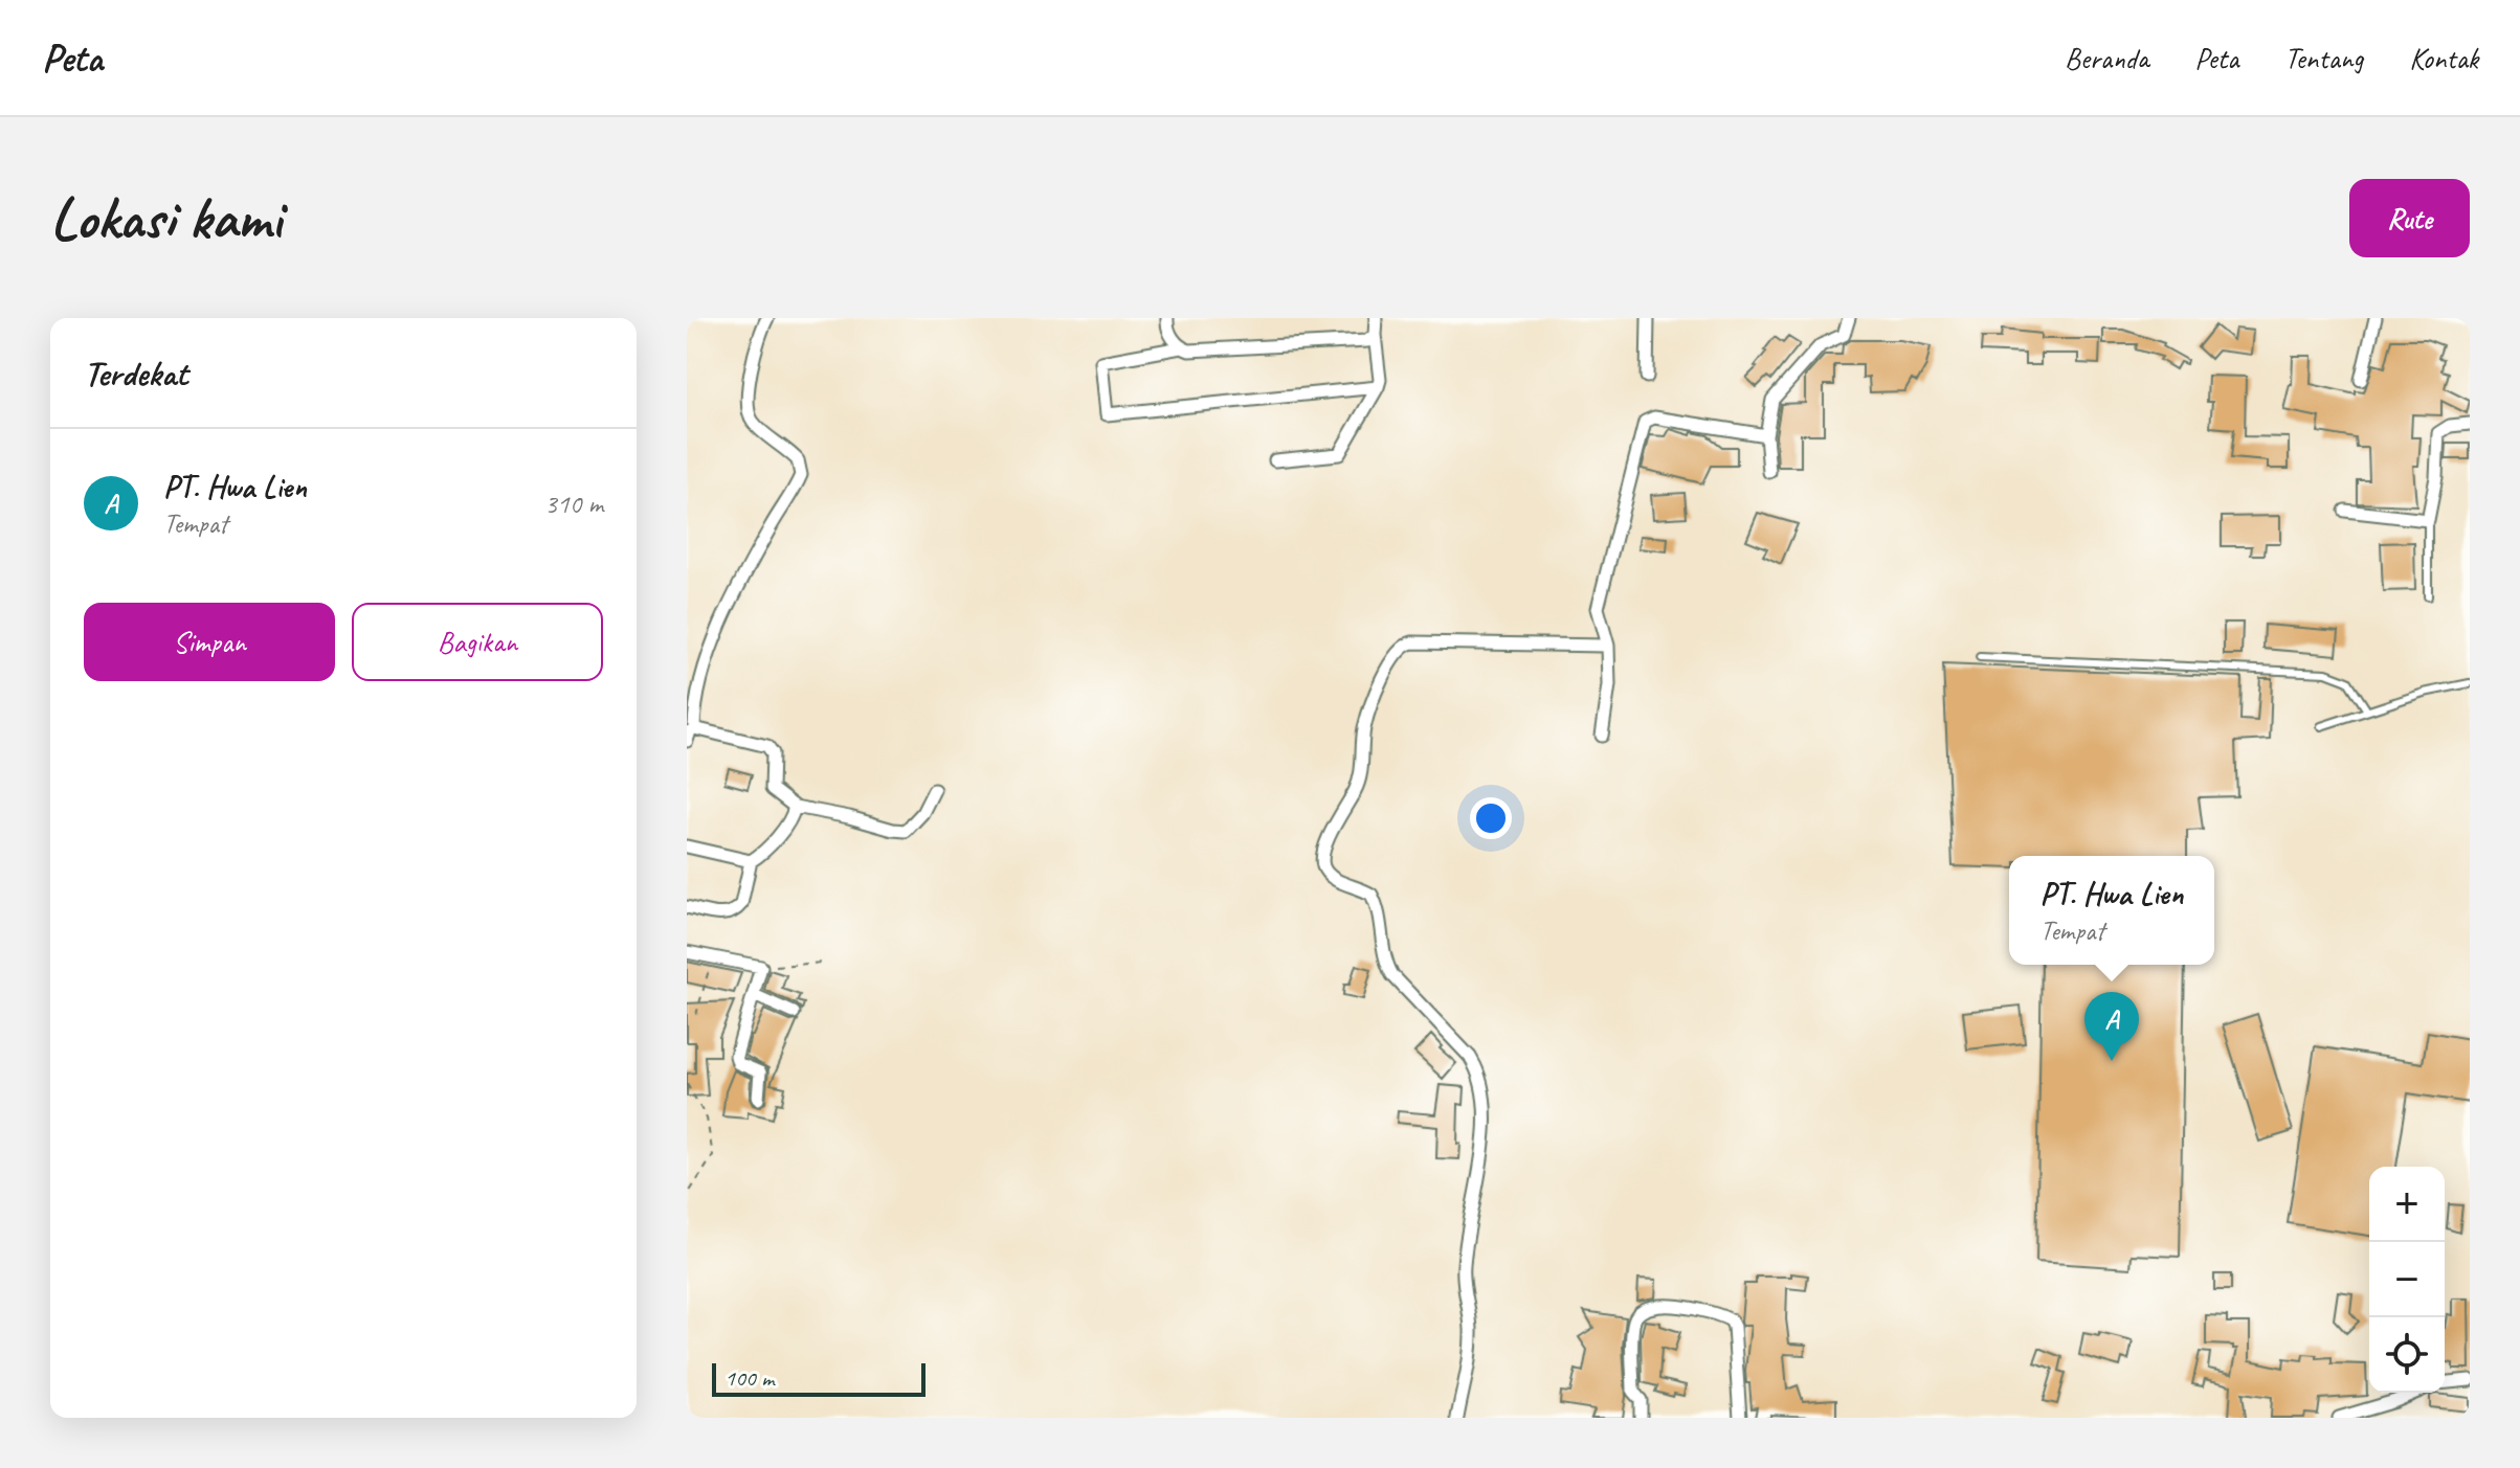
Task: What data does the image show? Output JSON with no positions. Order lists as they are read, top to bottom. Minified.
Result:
{"scale_bar":"100 m","page":{"header":"Peta","nav":["Beranda","Peta","Tentang","Kontak"],"buttons":["Rute",["Simpan","Bagikan"]],"title":"Lokasi kami","heading":"Terdekat","list":[{"mark":"A","name":"PT. Hwa Lien","note":"Tempat","value":"310 m"}],"popup":["PT. Hwa Lien","Tempat"],"pins":"A","map_buttons":["+","−"],"scale":"100 m"}}
